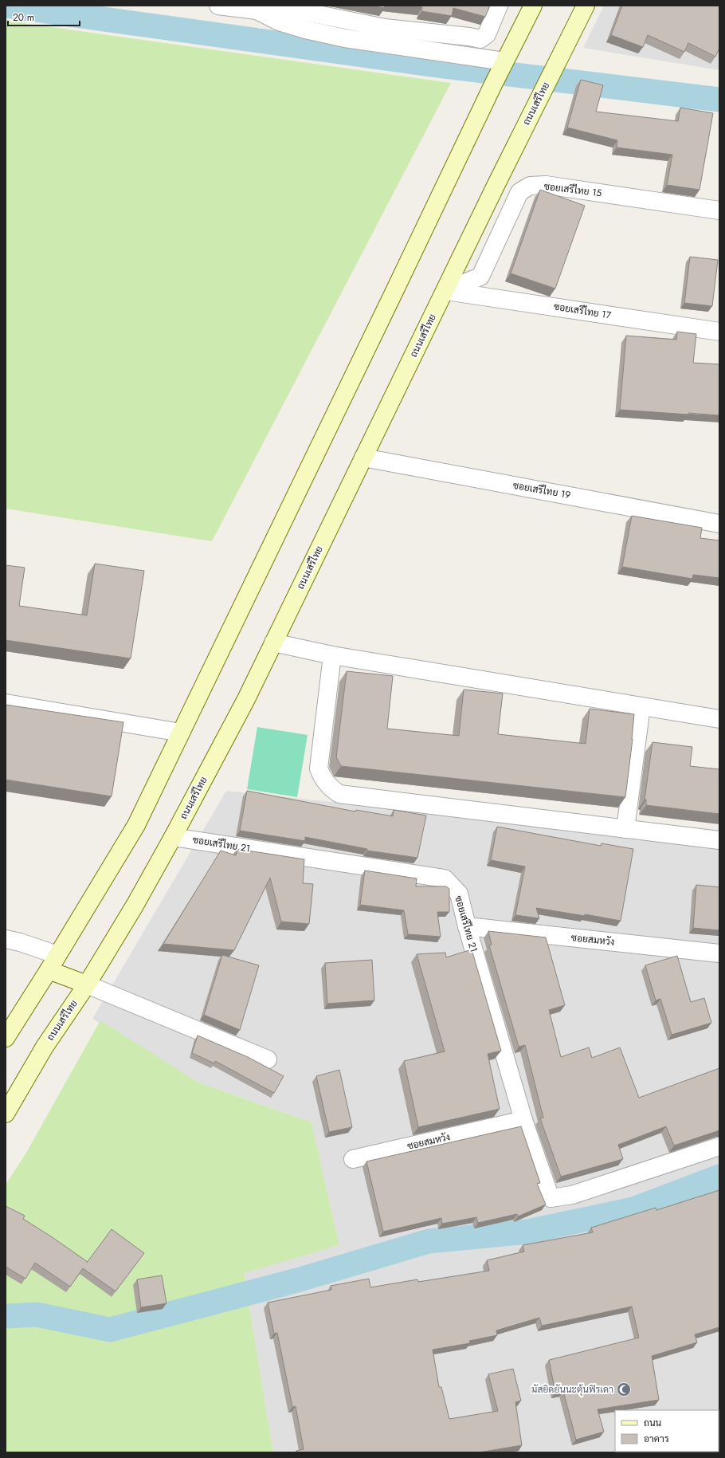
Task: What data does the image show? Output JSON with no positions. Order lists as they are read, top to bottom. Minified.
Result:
{"streets":{"main road":["ถนนเสรีไทย"],"street":["ซอยเสรีไทย 15","ซอยเสรีไทย 17","ซอยเสรีไทย 19","ซอยเสรีไทย 21","ซอยสมหวัง"]},"crossings":[["ถนนเสรีไทย","ซอยเสรีไทย 15"],["ถนนเสรีไทย","ซอยเสรีไทย 17"],["ถนนเสรีไทย","ซอยเสรีไทย 19"],["ถนนเสรีไทย","ซอยเสรีไทย 21"],["ซอยเสรีไทย 15","ซอยเสรีไทย 17"],["ซอยเสรีไทย 21","ซอยสมหวัง"]],"places":{"mosque":["มัสยิดยันนะตุ้นฟิรเดา"]},"legend":["ถนน","อาคาร"],"scale_bar":"20 m"}
